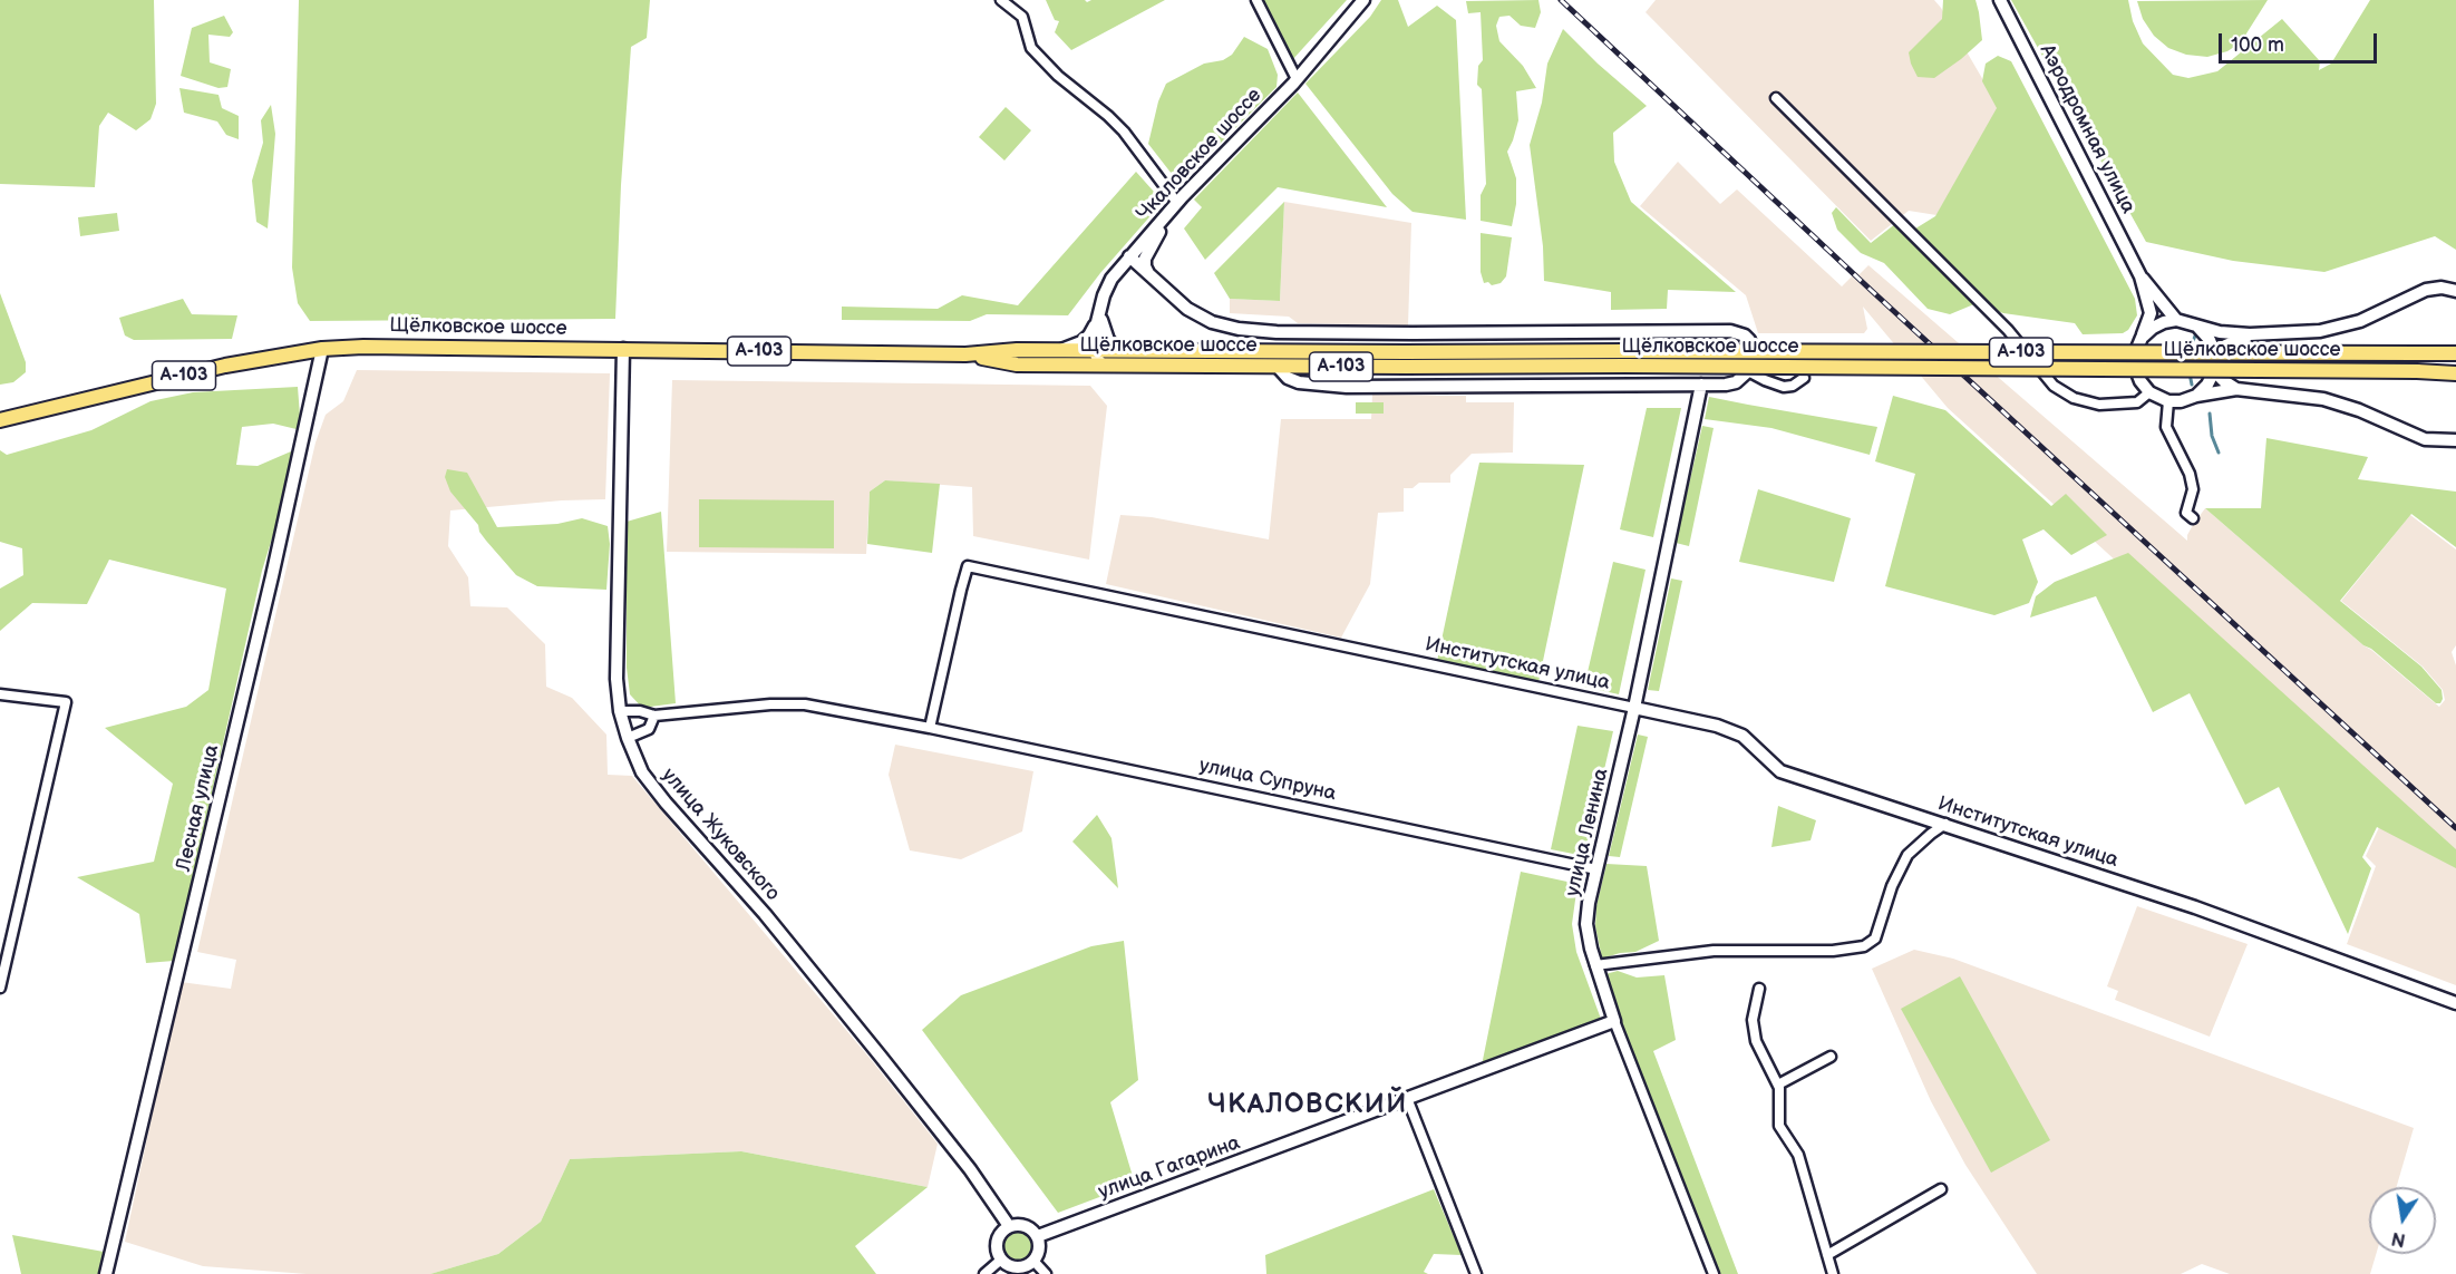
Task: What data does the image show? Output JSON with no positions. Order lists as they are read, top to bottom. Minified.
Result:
{"streets":{"main road":["Щёлковское шоссе","А-103"],"street":["Аэродромная улица","Чкаловское шоссе","Институтская улица","улица Супруна","Лесная улица","улица Ленина","улица Жуковского","улица Гагарина"]},"crossings":[["Чкаловское шоссе","Щёлковское шоссе"],["Чкаловское шоссе","А-103"],["Щёлковское шоссе","А-103"],["Щёлковское шоссе","Лесная улица"],["Щёлковское шоссе","улица Жуковского"],["А-103","улица Ленина"],["Институтская улица","улица Супруна"],["Институтская улица","улица Ленина"],["улица Супруна","улица Ленина"],["улица Ленина","улица Гагарина"],["улица Жуковского","улица Гагарина"]],"districts":["ЧКАЛОВСКИЙ"],"scale_bar":"100 m","north":"bottom"}
